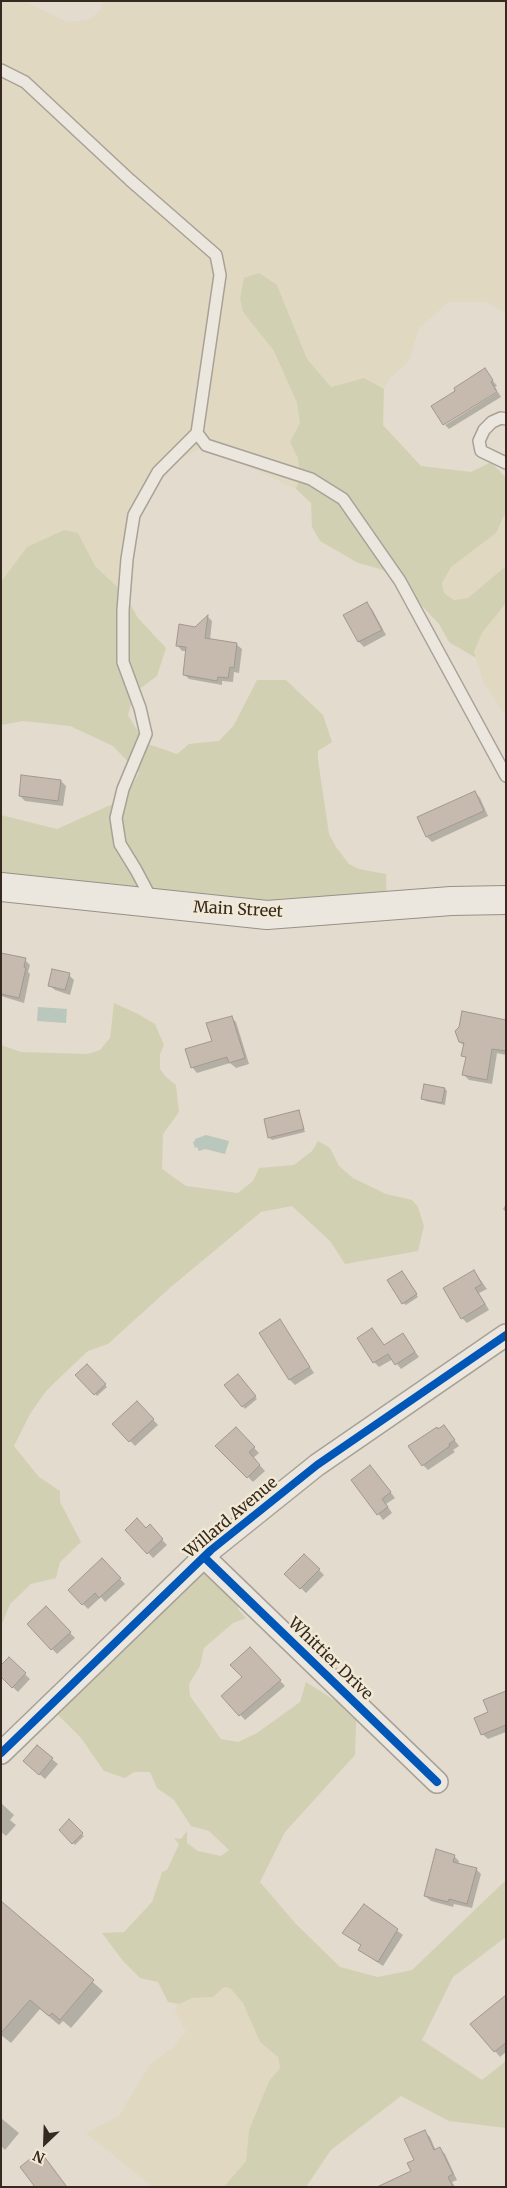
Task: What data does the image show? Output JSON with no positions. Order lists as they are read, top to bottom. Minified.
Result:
{"streets":{"main road":["Main Street"],"street":["Willard Avenue","Whittier Drive"]},"crossings":[["Willard Avenue","Whittier Drive"]],"north":"bottom left"}
